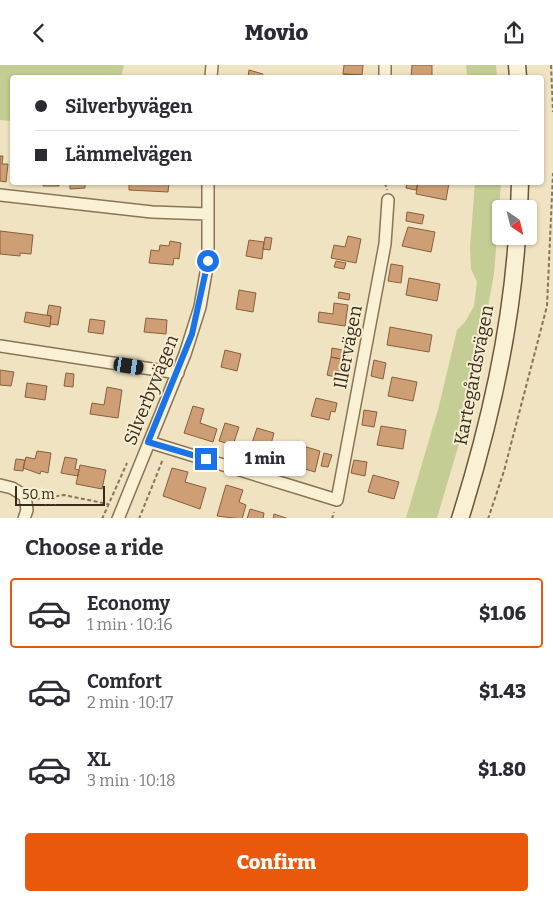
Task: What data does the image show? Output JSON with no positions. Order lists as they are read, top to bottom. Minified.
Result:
{"streets":{"street":["Illervägen","Kartegårdsvägen","Silverbyvägen"]},"scale_bar":"50 m","north":"bottom right","page":{"header":"Movio","banner":["Silverbyvägen","Lämmelvägen"],"bubble":"1 min","scale":"50 m","heading":"Choose a ride","list":[{"name":"Economy","note":"1 min · 10:16","value":"$1.06"},{"name":"Comfort","note":"2 min · 10:17","value":"$1.43"},{"name":"XL","note":"3 min · 10:18","value":"$1.80"}],"buttons":"Confirm"}}
